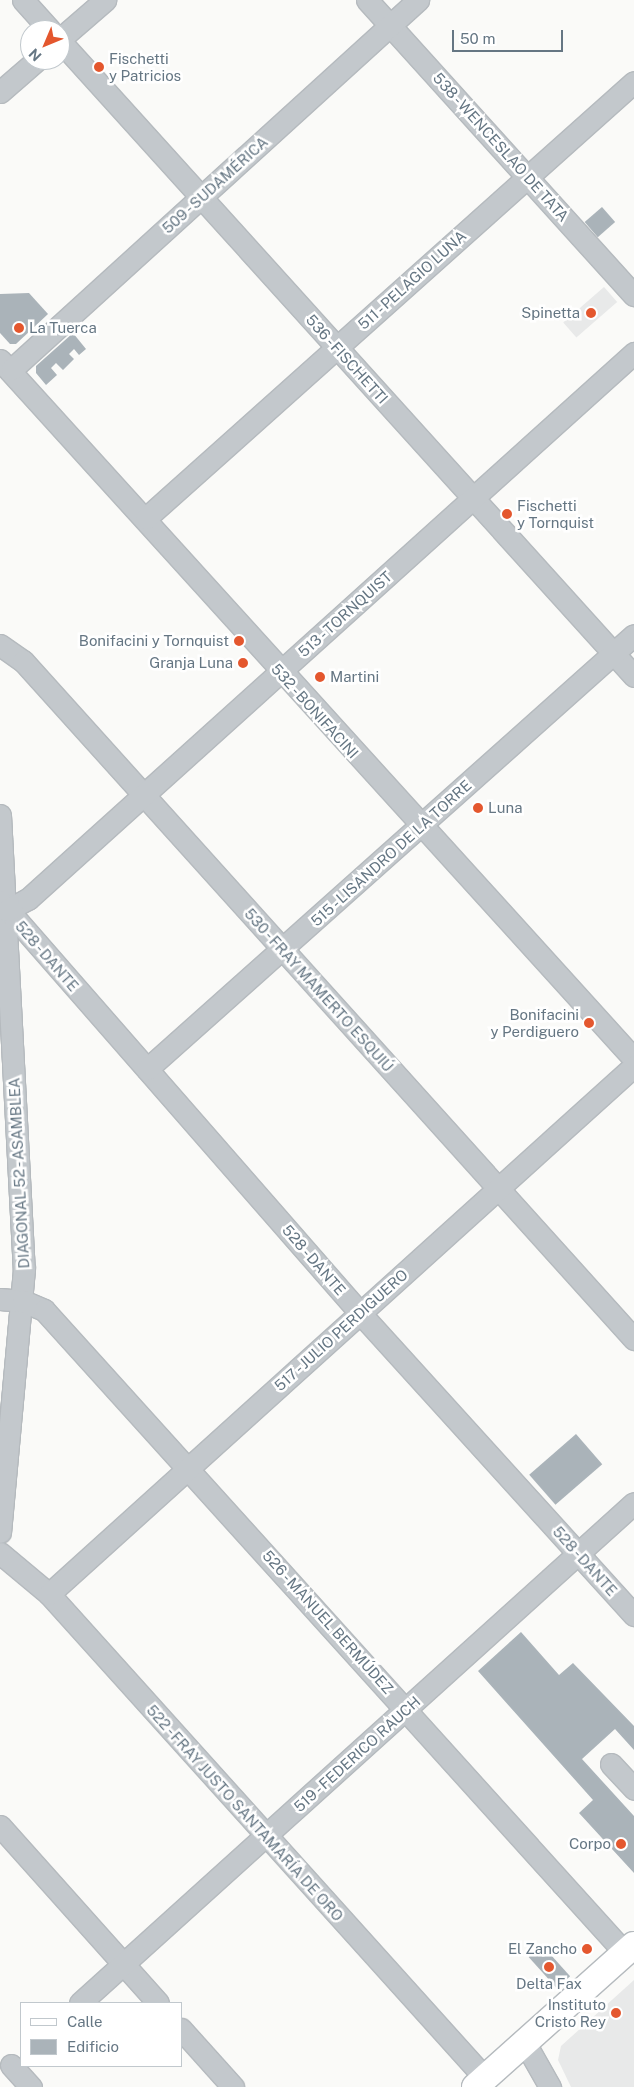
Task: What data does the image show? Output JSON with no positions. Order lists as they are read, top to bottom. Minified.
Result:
{"streets":{"street":["538 - WENCESLAO DE TATA","509 - SUDAMÉRICA","511 - PELAGIO LUNA","536 - FISCHETTI","513 - TORNQUIST","532 - BONIFACINI","515 - LISANDRO DE LA TORRE","528 - DANTE","530 - FRAY MAMERTO ESQUIÚ","DIAGONAL 52 - ASAMBLEA","517 - JULIO PERDIGUERO","526 - MANUEL BERMÚDEZ","519 - FEDERICO RAUCH","522 - FRAY JUSTO SANTAMARÍA DE ORO"]},"crossings":[["538 - WENCESLAO DE TATA","509 - SUDAMÉRICA"],["538 - WENCESLAO DE TATA","511 - PELAGIO LUNA"],["509 - SUDAMÉRICA","536 - FISCHETTI"],["509 - SUDAMÉRICA","532 - BONIFACINI"],["511 - PELAGIO LUNA","536 - FISCHETTI"],["511 - PELAGIO LUNA","532 - BONIFACINI"],["536 - FISCHETTI","513 - TORNQUIST"],["536 - FISCHETTI","515 - LISANDRO DE LA TORRE"],["513 - TORNQUIST","532 - BONIFACINI"],["513 - TORNQUIST","528 - DANTE"],["513 - TORNQUIST","530 - FRAY MAMERTO ESQUIÚ"],["513 - TORNQUIST","DIAGONAL 52 - ASAMBLEA"],["532 - BONIFACINI","515 - LISANDRO DE LA TORRE"],["515 - LISANDRO DE LA TORRE","528 - DANTE"],["515 - LISANDRO DE LA TORRE","530 - FRAY MAMERTO ESQUIÚ"],["528 - DANTE","DIAGONAL 52 - ASAMBLEA"],["528 - DANTE","517 - JULIO PERDIGUERO"],["528 - DANTE","519 - FEDERICO RAUCH"],["530 - FRAY MAMERTO ESQUIÚ","517 - JULIO PERDIGUERO"],["DIAGONAL 52 - ASAMBLEA","526 - MANUEL BERMÚDEZ"],["517 - JULIO PERDIGUERO","526 - MANUEL BERMÚDEZ"],["517 - JULIO PERDIGUERO","522 - FRAY JUSTO SANTAMARÍA DE ORO"],["526 - MANUEL BERMÚDEZ","519 - FEDERICO RAUCH"],["519 - FEDERICO RAUCH","522 - FRAY JUSTO SANTAMARÍA DE ORO"]],"places":["Fischetti y Patricios","Spinetta","La Tuerca","Fischetti y Tornquist","Bonifacini y Tornquist","Granja Luna","Martini","Luna","Bonifacini y Perdiguero","Corpo","El Zancho","Delta Fax","Instituto Cristo Rey"],"legend":["Calle","Edificio"],"scale_bar":"50 m","north":"bottom left"}
